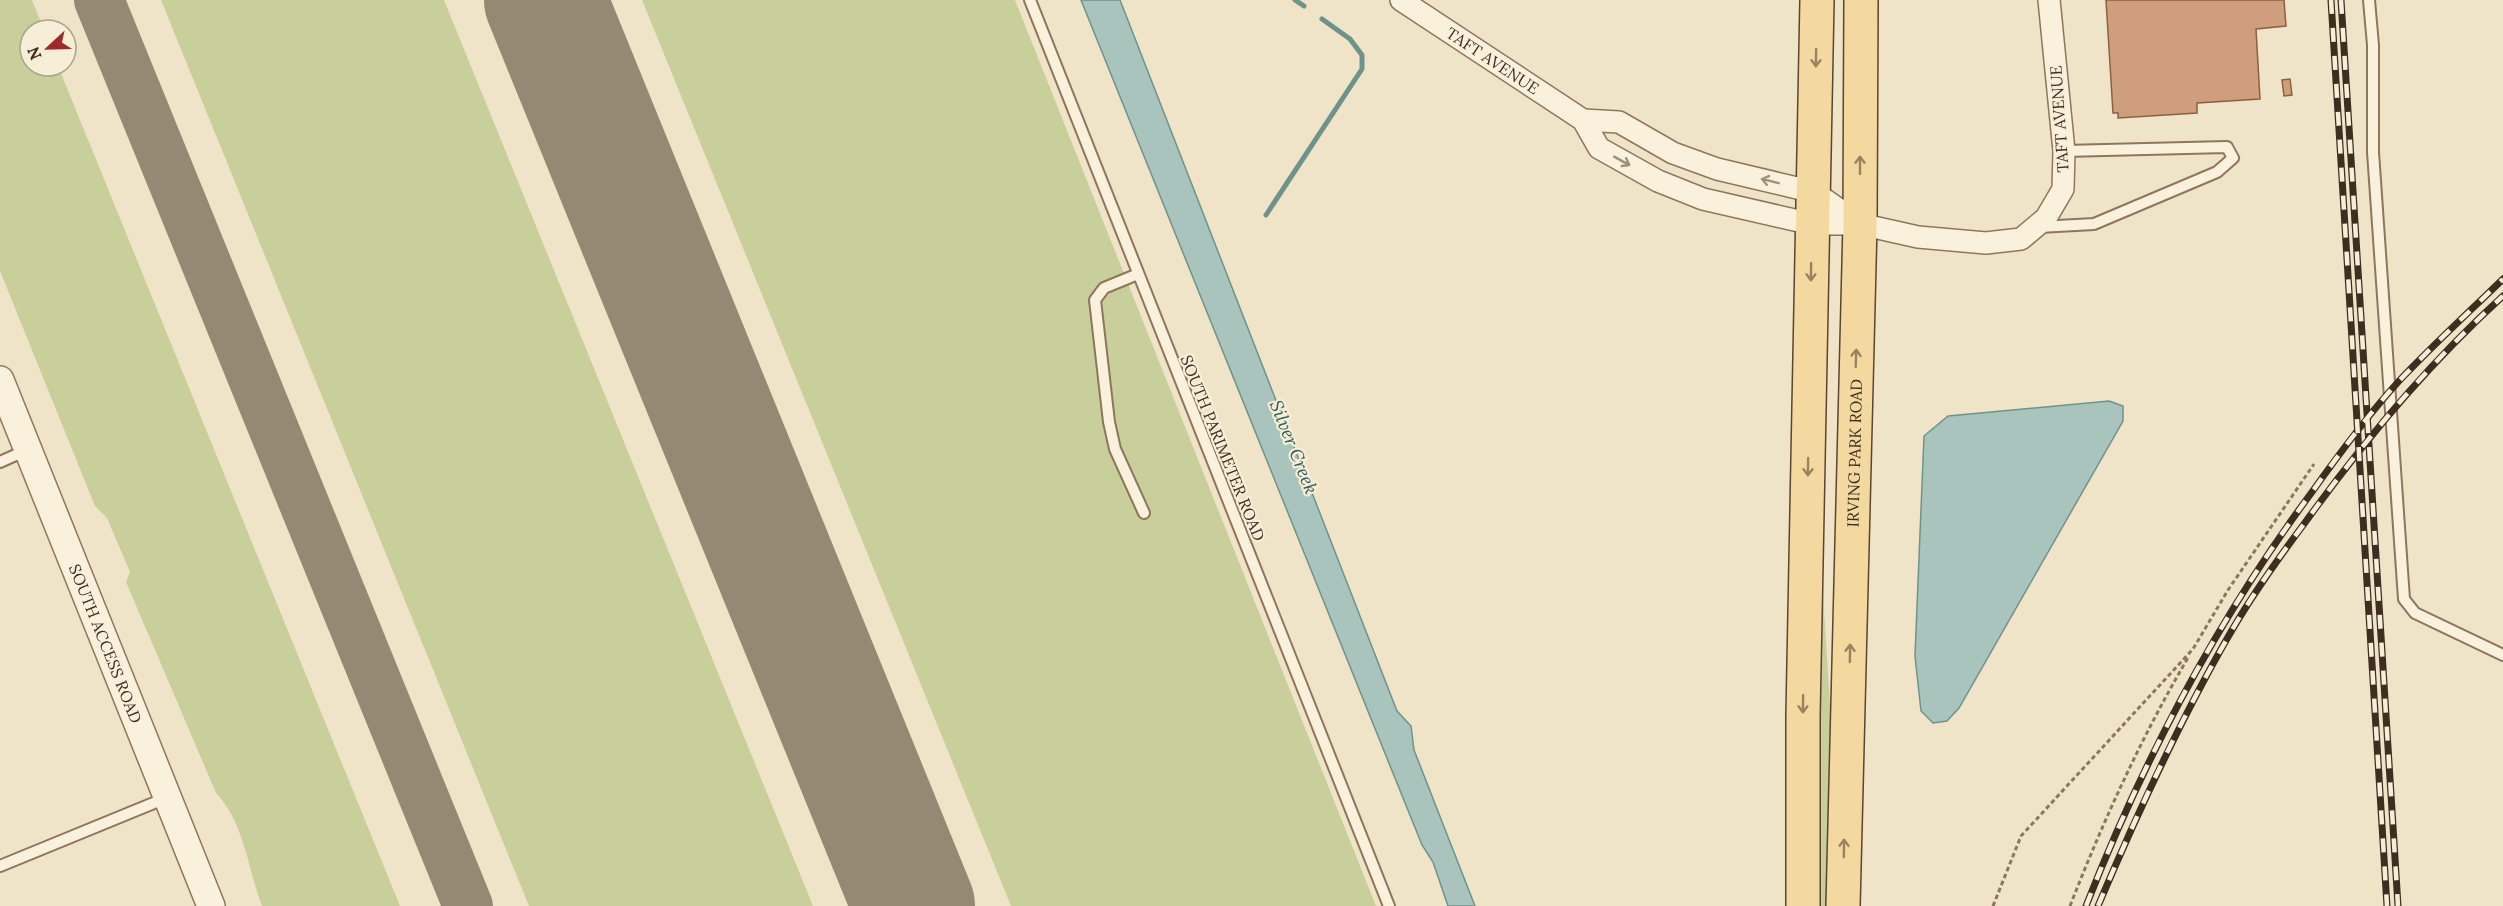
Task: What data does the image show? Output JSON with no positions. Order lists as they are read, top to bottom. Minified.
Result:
{"streets":{"main road":["IRVING PARK ROAD"],"street":["TAFT AVENUE","SOUTH ACCESS ROAD"],"lane":["SOUTH PARIMETER ROAD"]},"crossings":[["TAFT AVENUE","IRVING PARK ROAD"]],"water":["Silver Creek"],"north":"left"}
